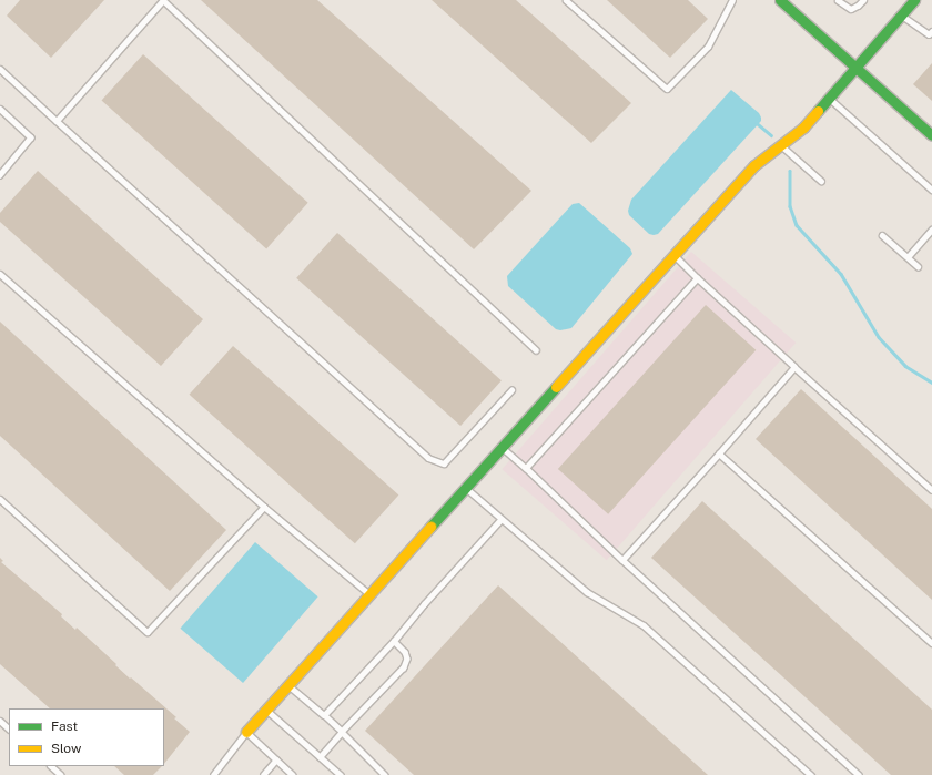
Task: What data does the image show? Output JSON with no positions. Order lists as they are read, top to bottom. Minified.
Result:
{"legend":["Fast","Slow"]}
